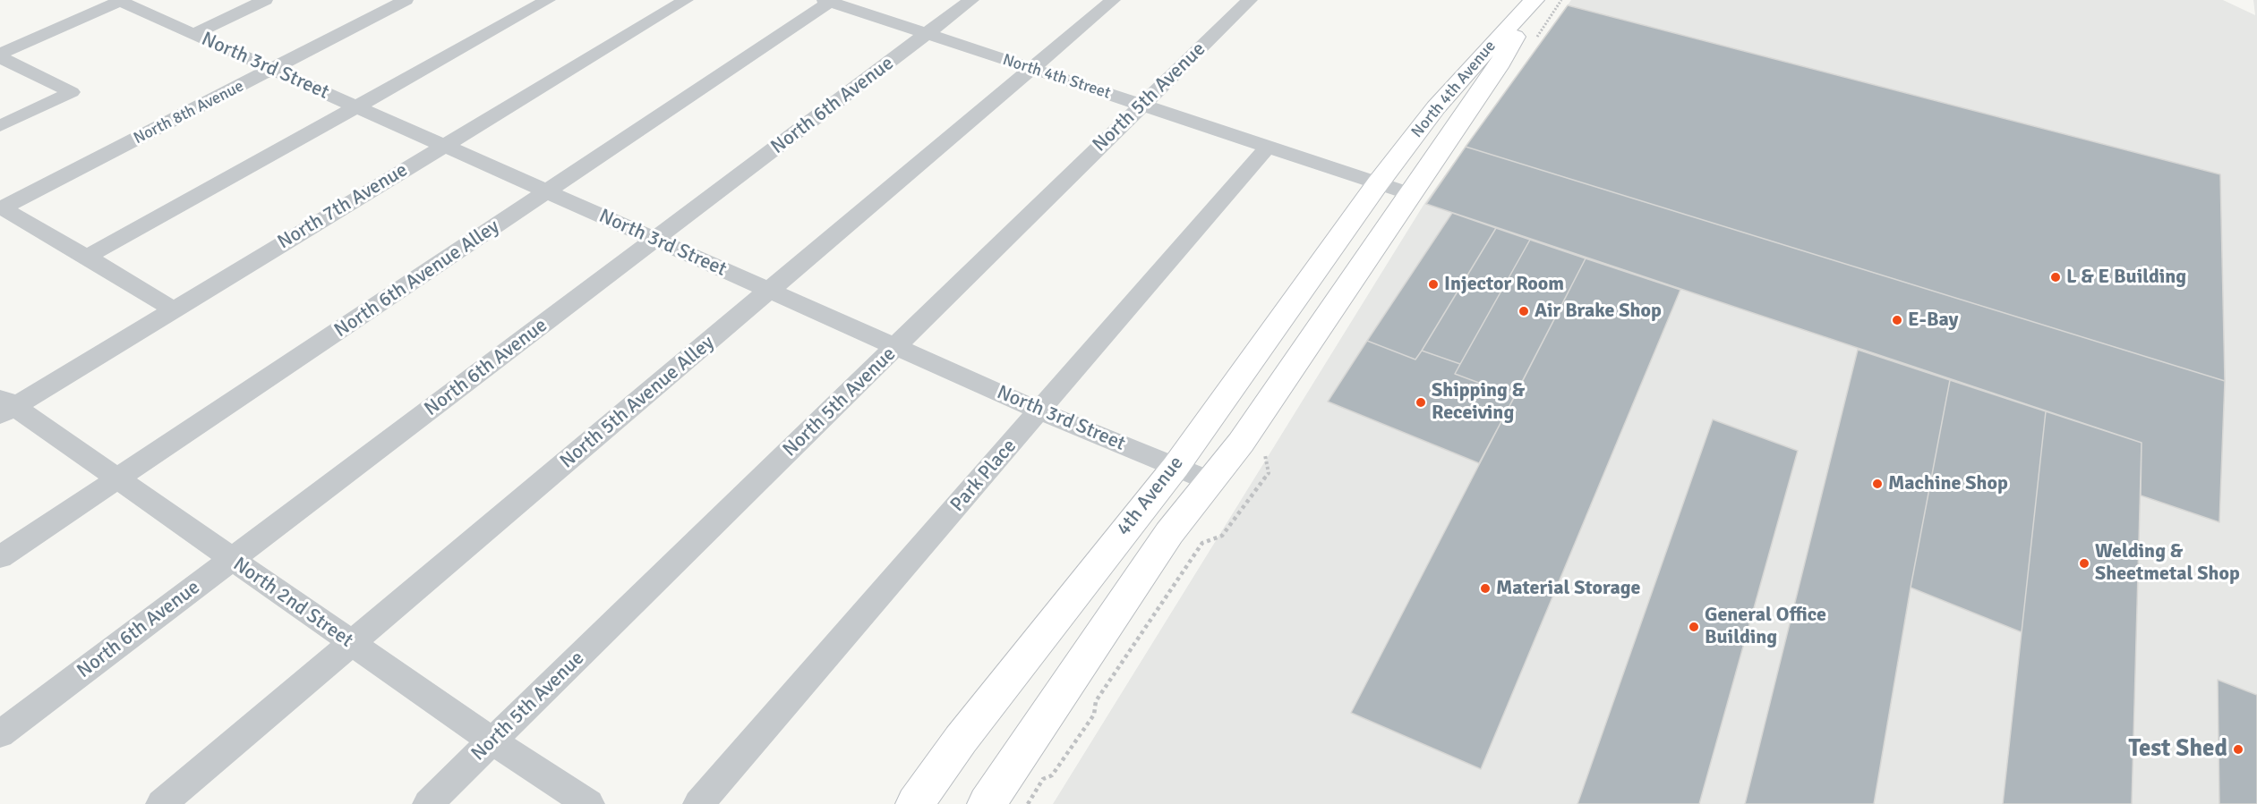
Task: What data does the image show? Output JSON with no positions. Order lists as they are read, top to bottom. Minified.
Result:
{"streets":{"main road":["North 4th Avenue","4th Avenue"],"street":["North 3rd Street","North 4th Street","North 5th Avenue","North 6th Avenue","North 8th Avenue","North 7th Avenue","North 6th Avenue Alley","North 5th Avenue Alley","Park Place","North 2nd Street"]},"crossings":[["North 3rd Street","North 5th Avenue"],["North 3rd Street","North 6th Avenue"],["North 3rd Street","North 8th Avenue"],["North 3rd Street","North 7th Avenue"],["North 3rd Street","North 6th Avenue Alley"],["North 3rd Street","North 5th Avenue Alley"],["North 3rd Street","Park Place"],["North 3rd Street","4th Avenue"],["North 4th Street","North 4th Avenue"],["North 4th Street","North 5th Avenue"],["North 4th Street","North 6th Avenue"],["North 4th Street","North 6th Avenue Alley"],["North 4th Street","North 5th Avenue Alley"],["North 4th Street","Park Place"],["North 4th Street","4th Avenue"],["North 4th Avenue","4th Avenue"],["North 5th Avenue","North 2nd Street"],["North 6th Avenue","North 2nd Street"],["North 7th Avenue","North 2nd Street"],["North 6th Avenue Alley","North 2nd Street"],["North 5th Avenue Alley","North 2nd Street"]],"places":["L & E Building","Injector Room","Air Brake Shop","E-Bay","Shipping & Receiving","Machine Shop","Welding & Sheetmetal Shop","Material Storage","General Office Building","Test Shed"]}
